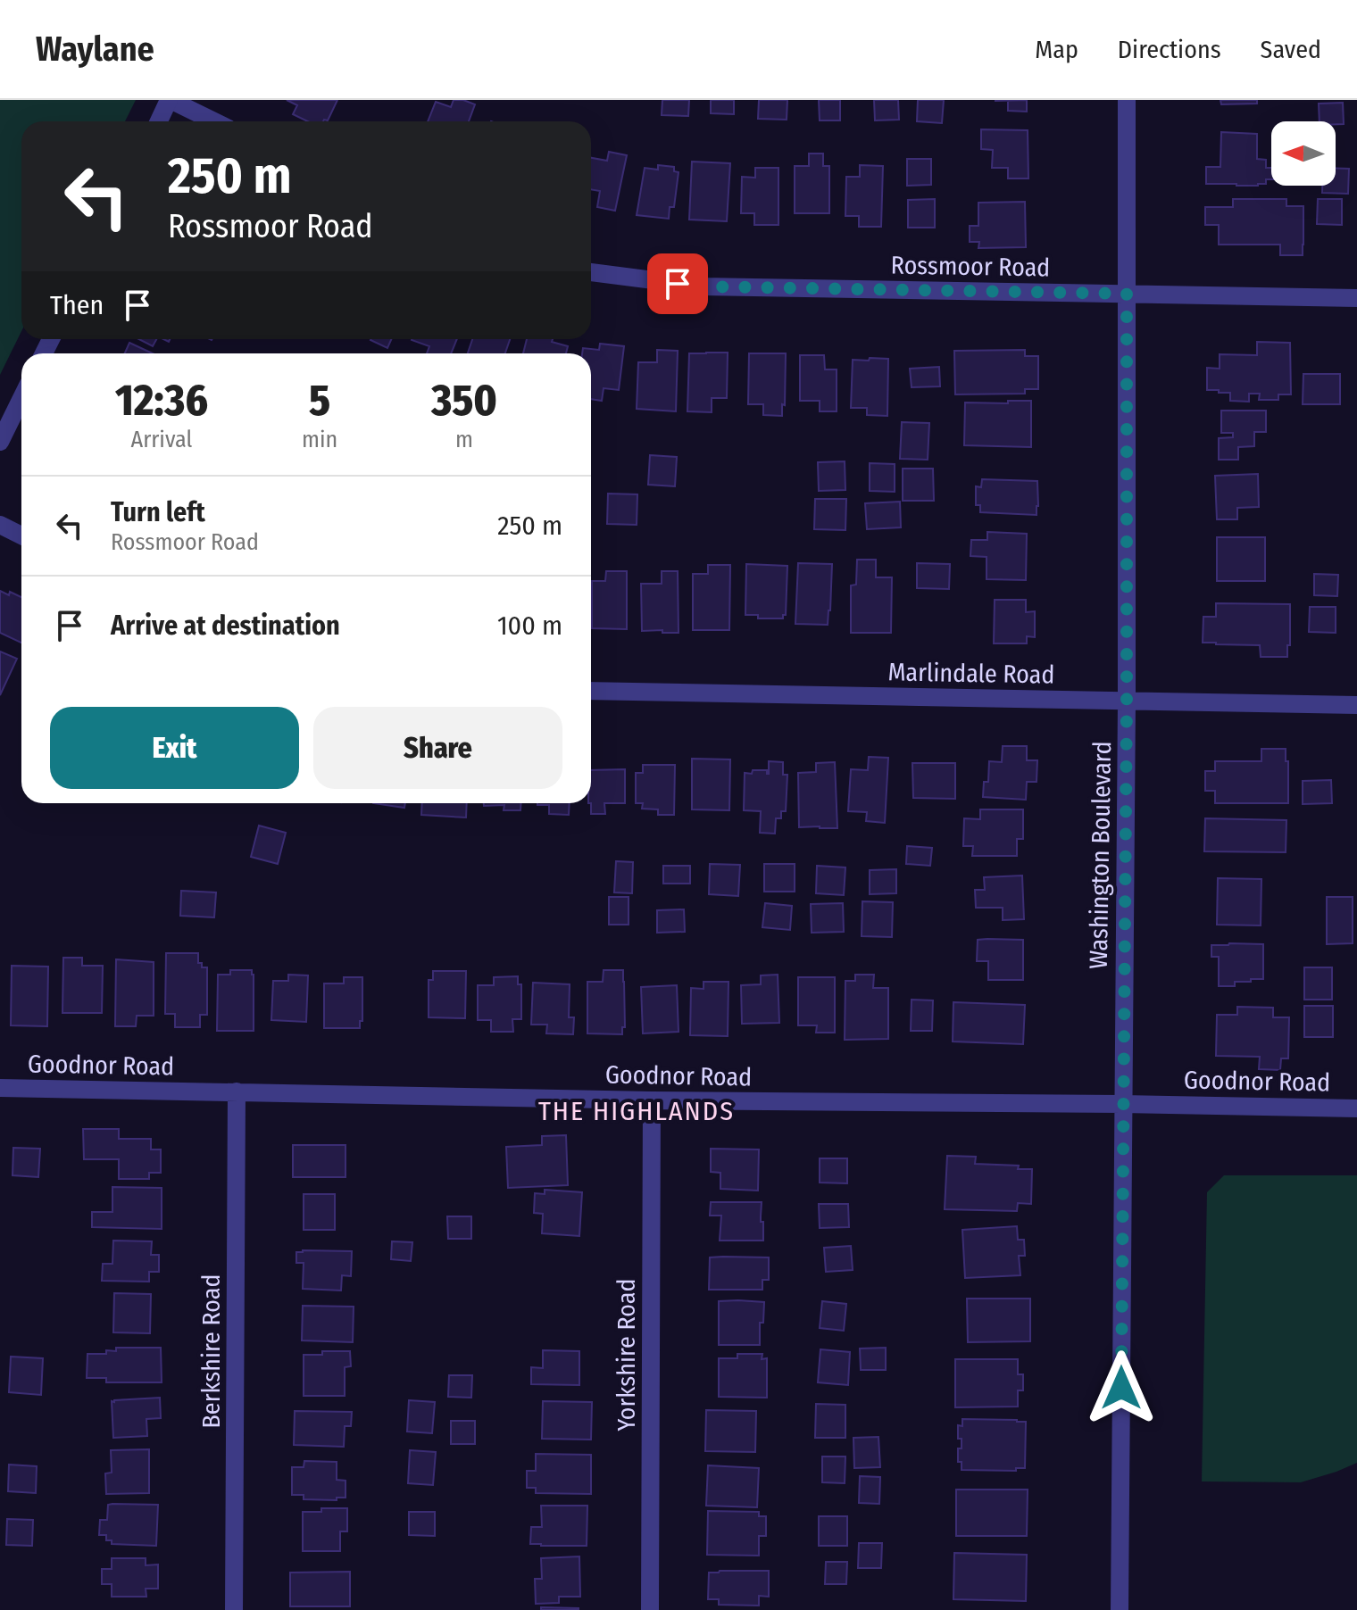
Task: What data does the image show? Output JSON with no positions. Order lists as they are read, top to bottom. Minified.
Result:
{"streets":{"street":["Rossmoor Road","Marlindale Road","Washington Boulevard","Goodnor Road","Berkshire Road","Yorkshire Road"]},"crossings":[["Rossmoor Road","Washington Boulevard"],["Marlindale Road","Washington Boulevard"],["Washington Boulevard","Goodnor Road"],["Goodnor Road","Berkshire Road"],["Goodnor Road","Yorkshire Road"]],"districts":["THE HIGHLANDS"],"north":"left","page":{"header":"Waylane","nav":["Map","Directions","Saved"],"turn":["250 m","Rossmoor Road"],"then":"Then","eta":["12:36","Arrival","5","min","350","m"],"list":[{"name":"Turn left","note":"Rossmoor Road","value":"250 m"},{"name":"Arrive at destination","value":"100 m"}],"buttons":["Exit","Share"]}}
